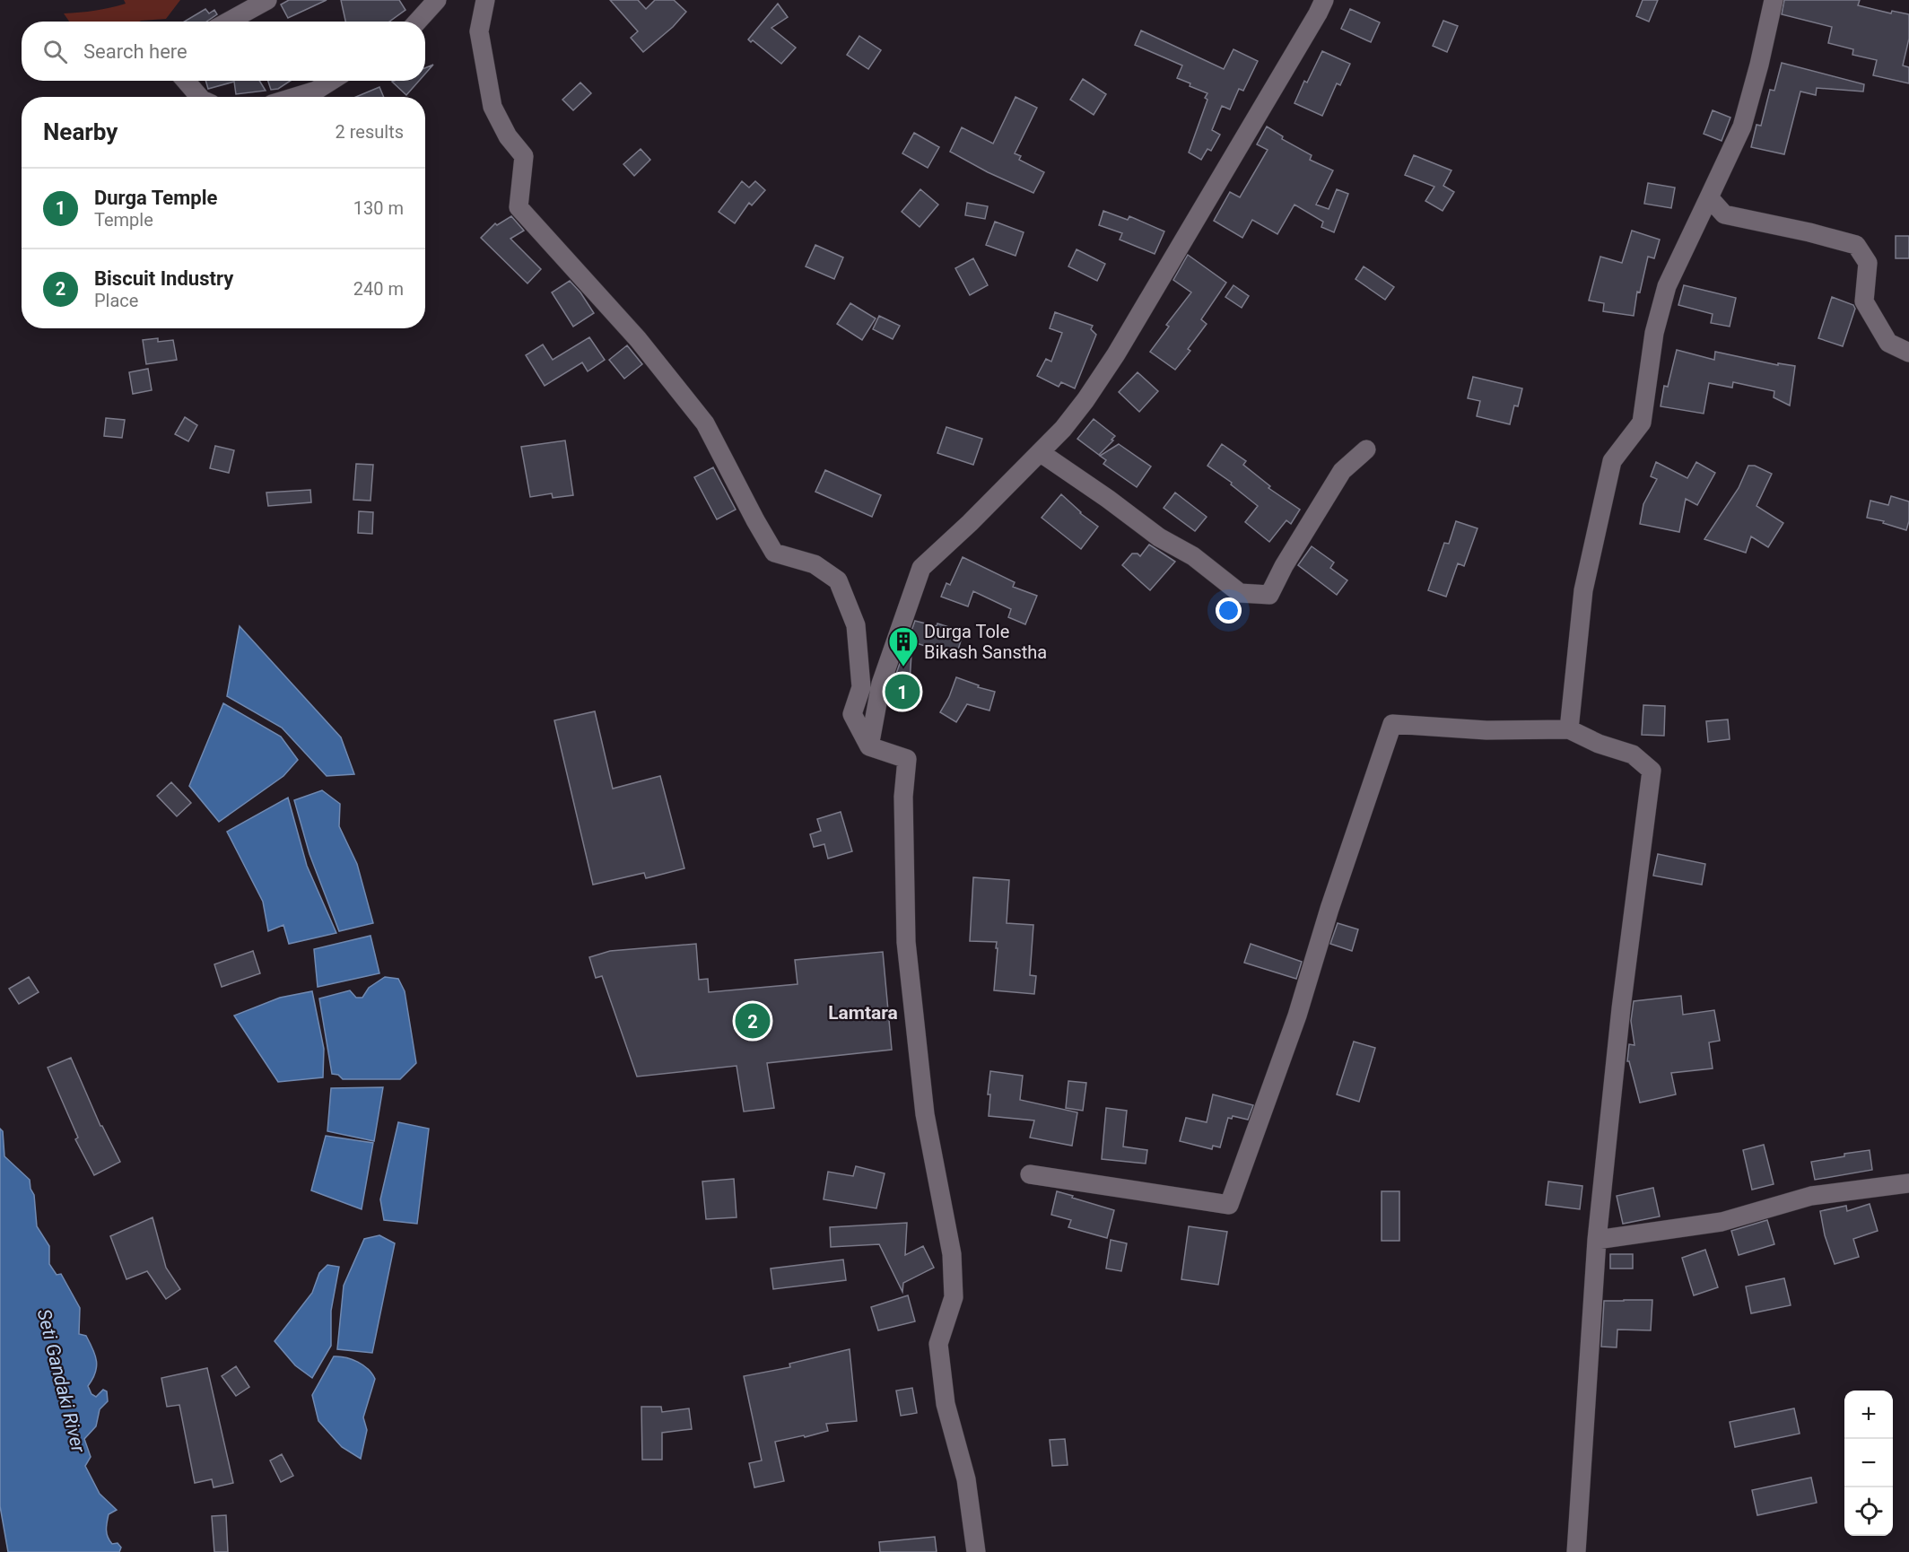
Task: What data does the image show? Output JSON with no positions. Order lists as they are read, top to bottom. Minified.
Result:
{"districts":["Lamtara"],"water":["Seti Gandaki River"],"places":{"building":["Durga Tole Bikash Sanstha"]},"page":{"search":"Search here","heading":["Nearby","2 results"],"list":[{"mark":"1","name":"Durga Temple","note":"Temple","value":"130 m"},{"mark":"2","name":"Biscuit Industry","note":"Place","value":"240 m"}],"pins":["1","2"],"map_buttons":["+","−"]}}
